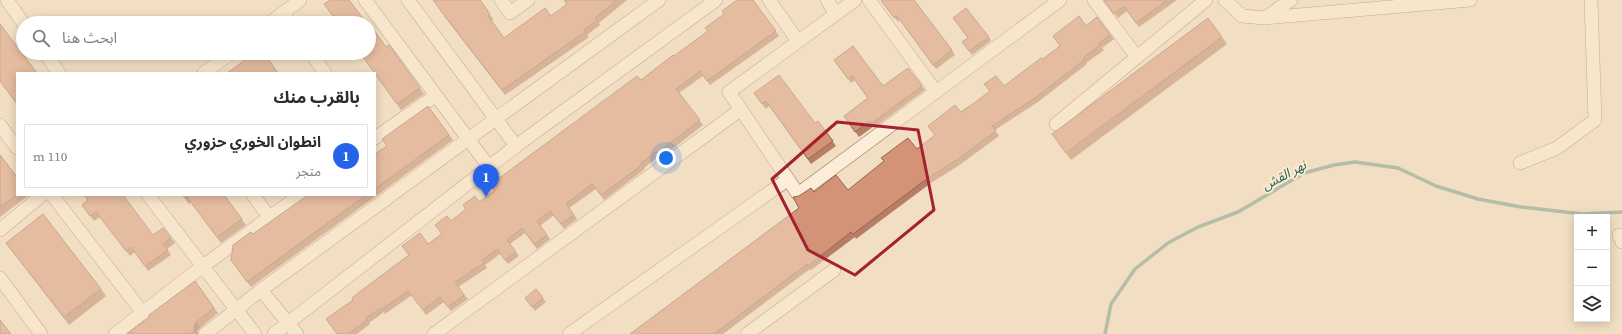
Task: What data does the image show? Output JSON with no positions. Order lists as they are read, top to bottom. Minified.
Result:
{"water":["نهر القش"],"page":{"search":"ابحث هنا","heading":"بالقرب منك","list":[{"mark":"1","name":"انطوان الخوري حزوري","note":"متجر","value":"110 m"}],"pins":"1","map_buttons":["+","−"]}}
